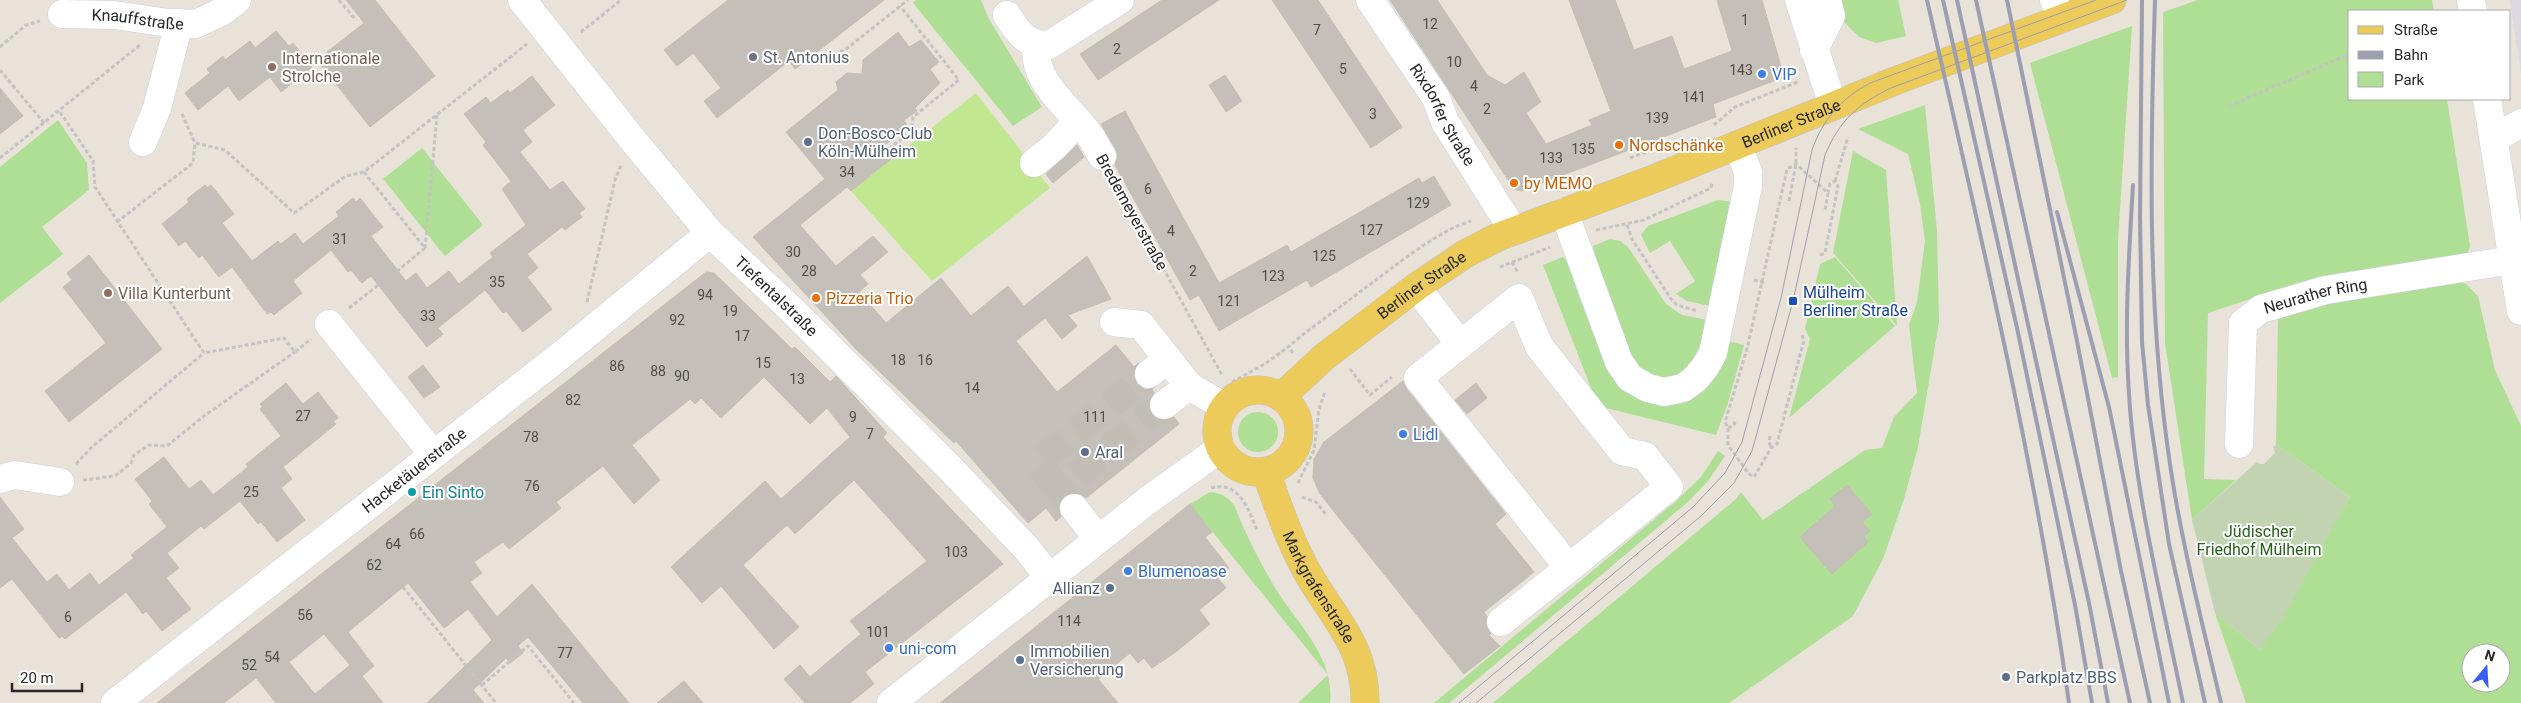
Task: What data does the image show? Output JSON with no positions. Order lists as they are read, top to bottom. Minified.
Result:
{"streets":{"main road":["Berliner Straße","Markgrafenstraße"],"street":["Knauffstraße","Rixdorfer Straße","Bredemeyerstraße","Tiefentalstraße","Neurather Ring","Hacketäuerstraße"]},"crossings":[["Rixdorfer Straße","Berliner Straße"],["Berliner Straße","Markgrafenstraße"],["Tiefentalstraße","Hacketäuerstraße"]],"parks":["Jüdischer Friedhof Mülheim"],"places":{"other":["St. Antonius","Internationale Strolche","VIP","Don-Bosco-Club Köln-Mülheim","Nordschänke","by MEMO","Villa Kunterbunt","Pizzeria Trio","Lidl","Aral","Ein Sinto","Blumenoase","Allianz","uni-com","Immobilien Versicherung","Parkplatz BBS"],"transit":["Mülheim Berliner Straße"]},"house_numbers":["1","12","7","2","10","5","143","4","141","2","3","139","135","133","34","6","129","127","4","31","30","125","28","2","123","35","94","121","19","33","92","17","18","16","15","86","88","90","13","14","82","27","9","111","7","78","76","25","66","64","103","62","56","6","114","101","77","54","52"],"legend":["Straße","Bahn","Park"],"scale_bar":"20 m","north":"top"}
